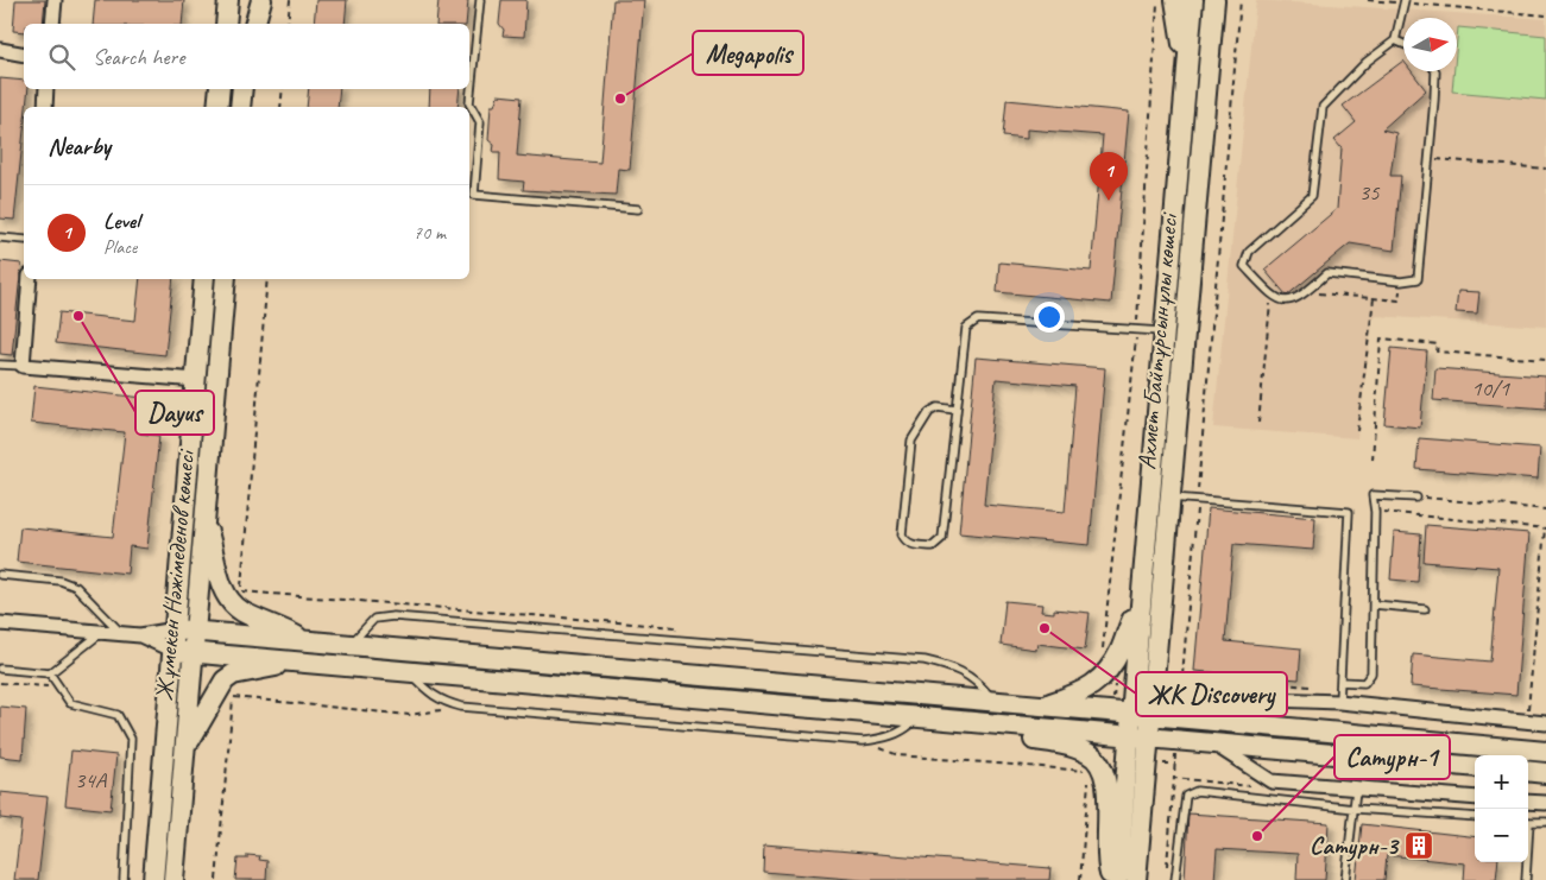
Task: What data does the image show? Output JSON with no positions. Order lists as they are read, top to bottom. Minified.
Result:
{"streets":{"main road":["Ахмет Байтұрсынұлы көшесі","Жұмекен Нәжімеденов көшесі"]},"places":{"other":["Megapolis","Dayus","ЖК Discovery","Сатурн-1"],"building":["Сатурн-3"]},"house_numbers":["35","10/1","34А"],"north":"right","page":{"search":"Search here","heading":"Nearby","pins":"1","list":[{"mark":"1","name":"Level","note":"Place","value":"70 m"}],"map_buttons":["+","−"]}}
